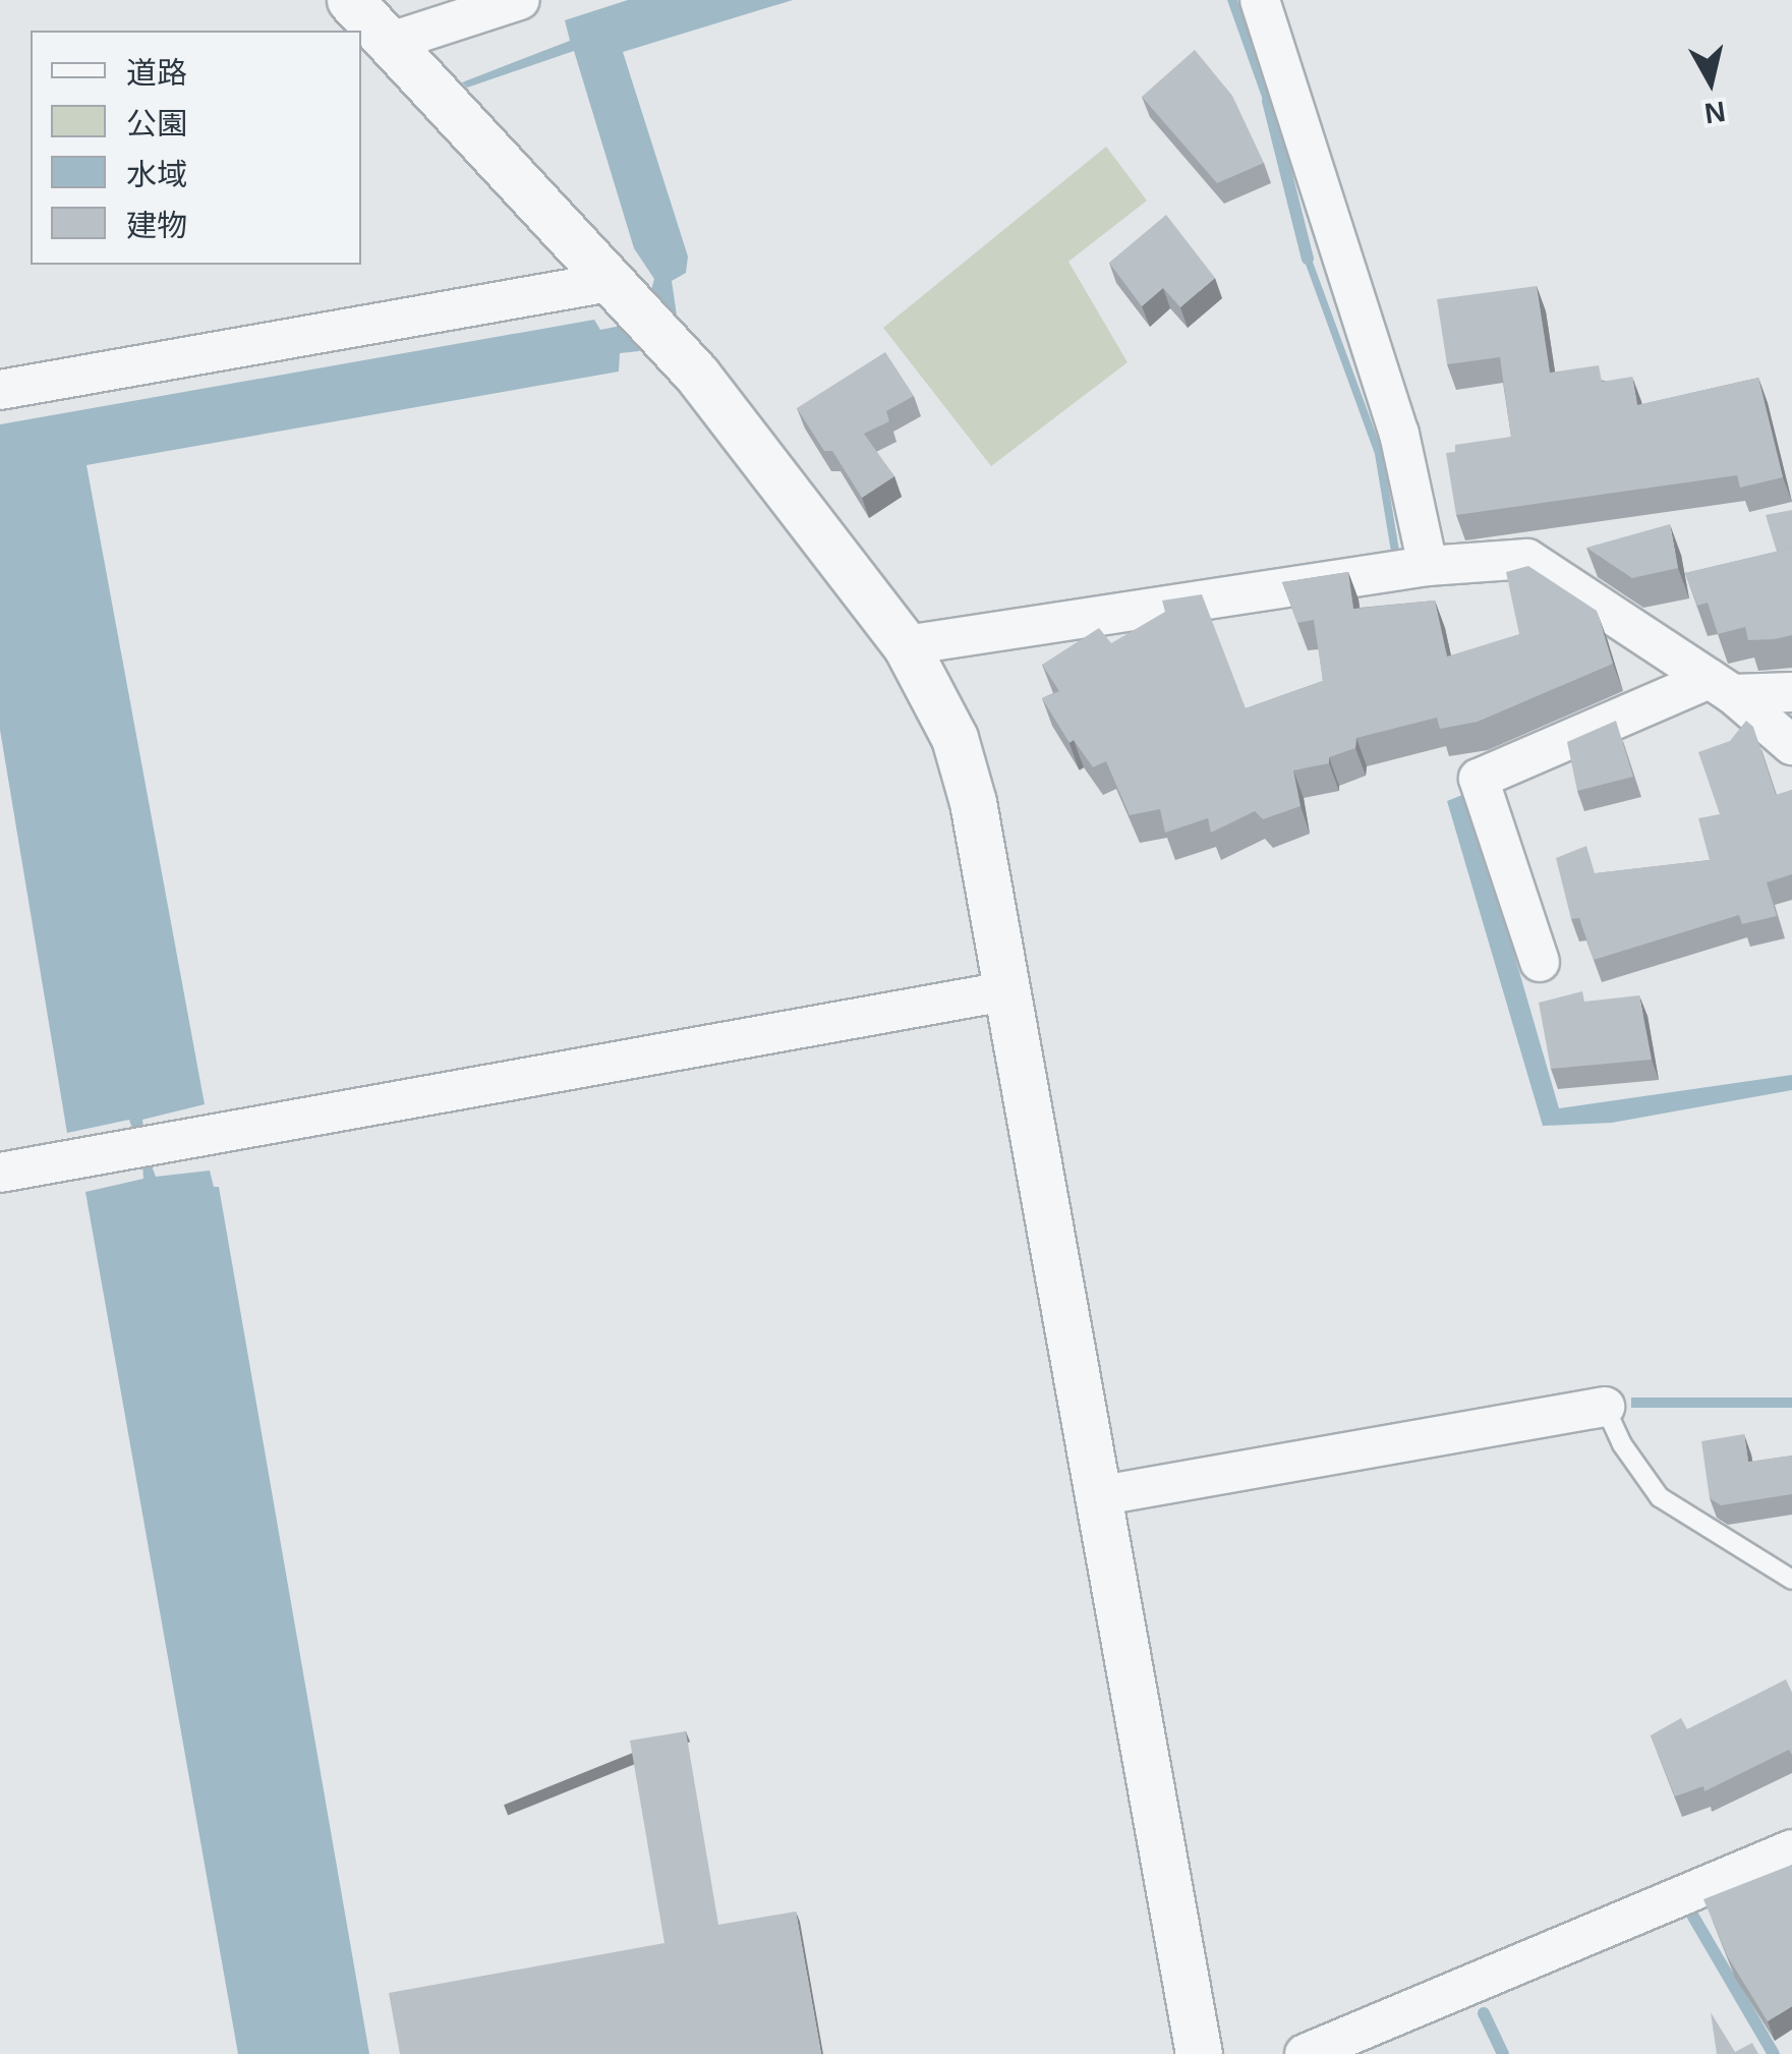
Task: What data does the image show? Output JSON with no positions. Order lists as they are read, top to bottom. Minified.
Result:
{"legend":["道路","公園","水域","建物"],"north":"bottom"}
